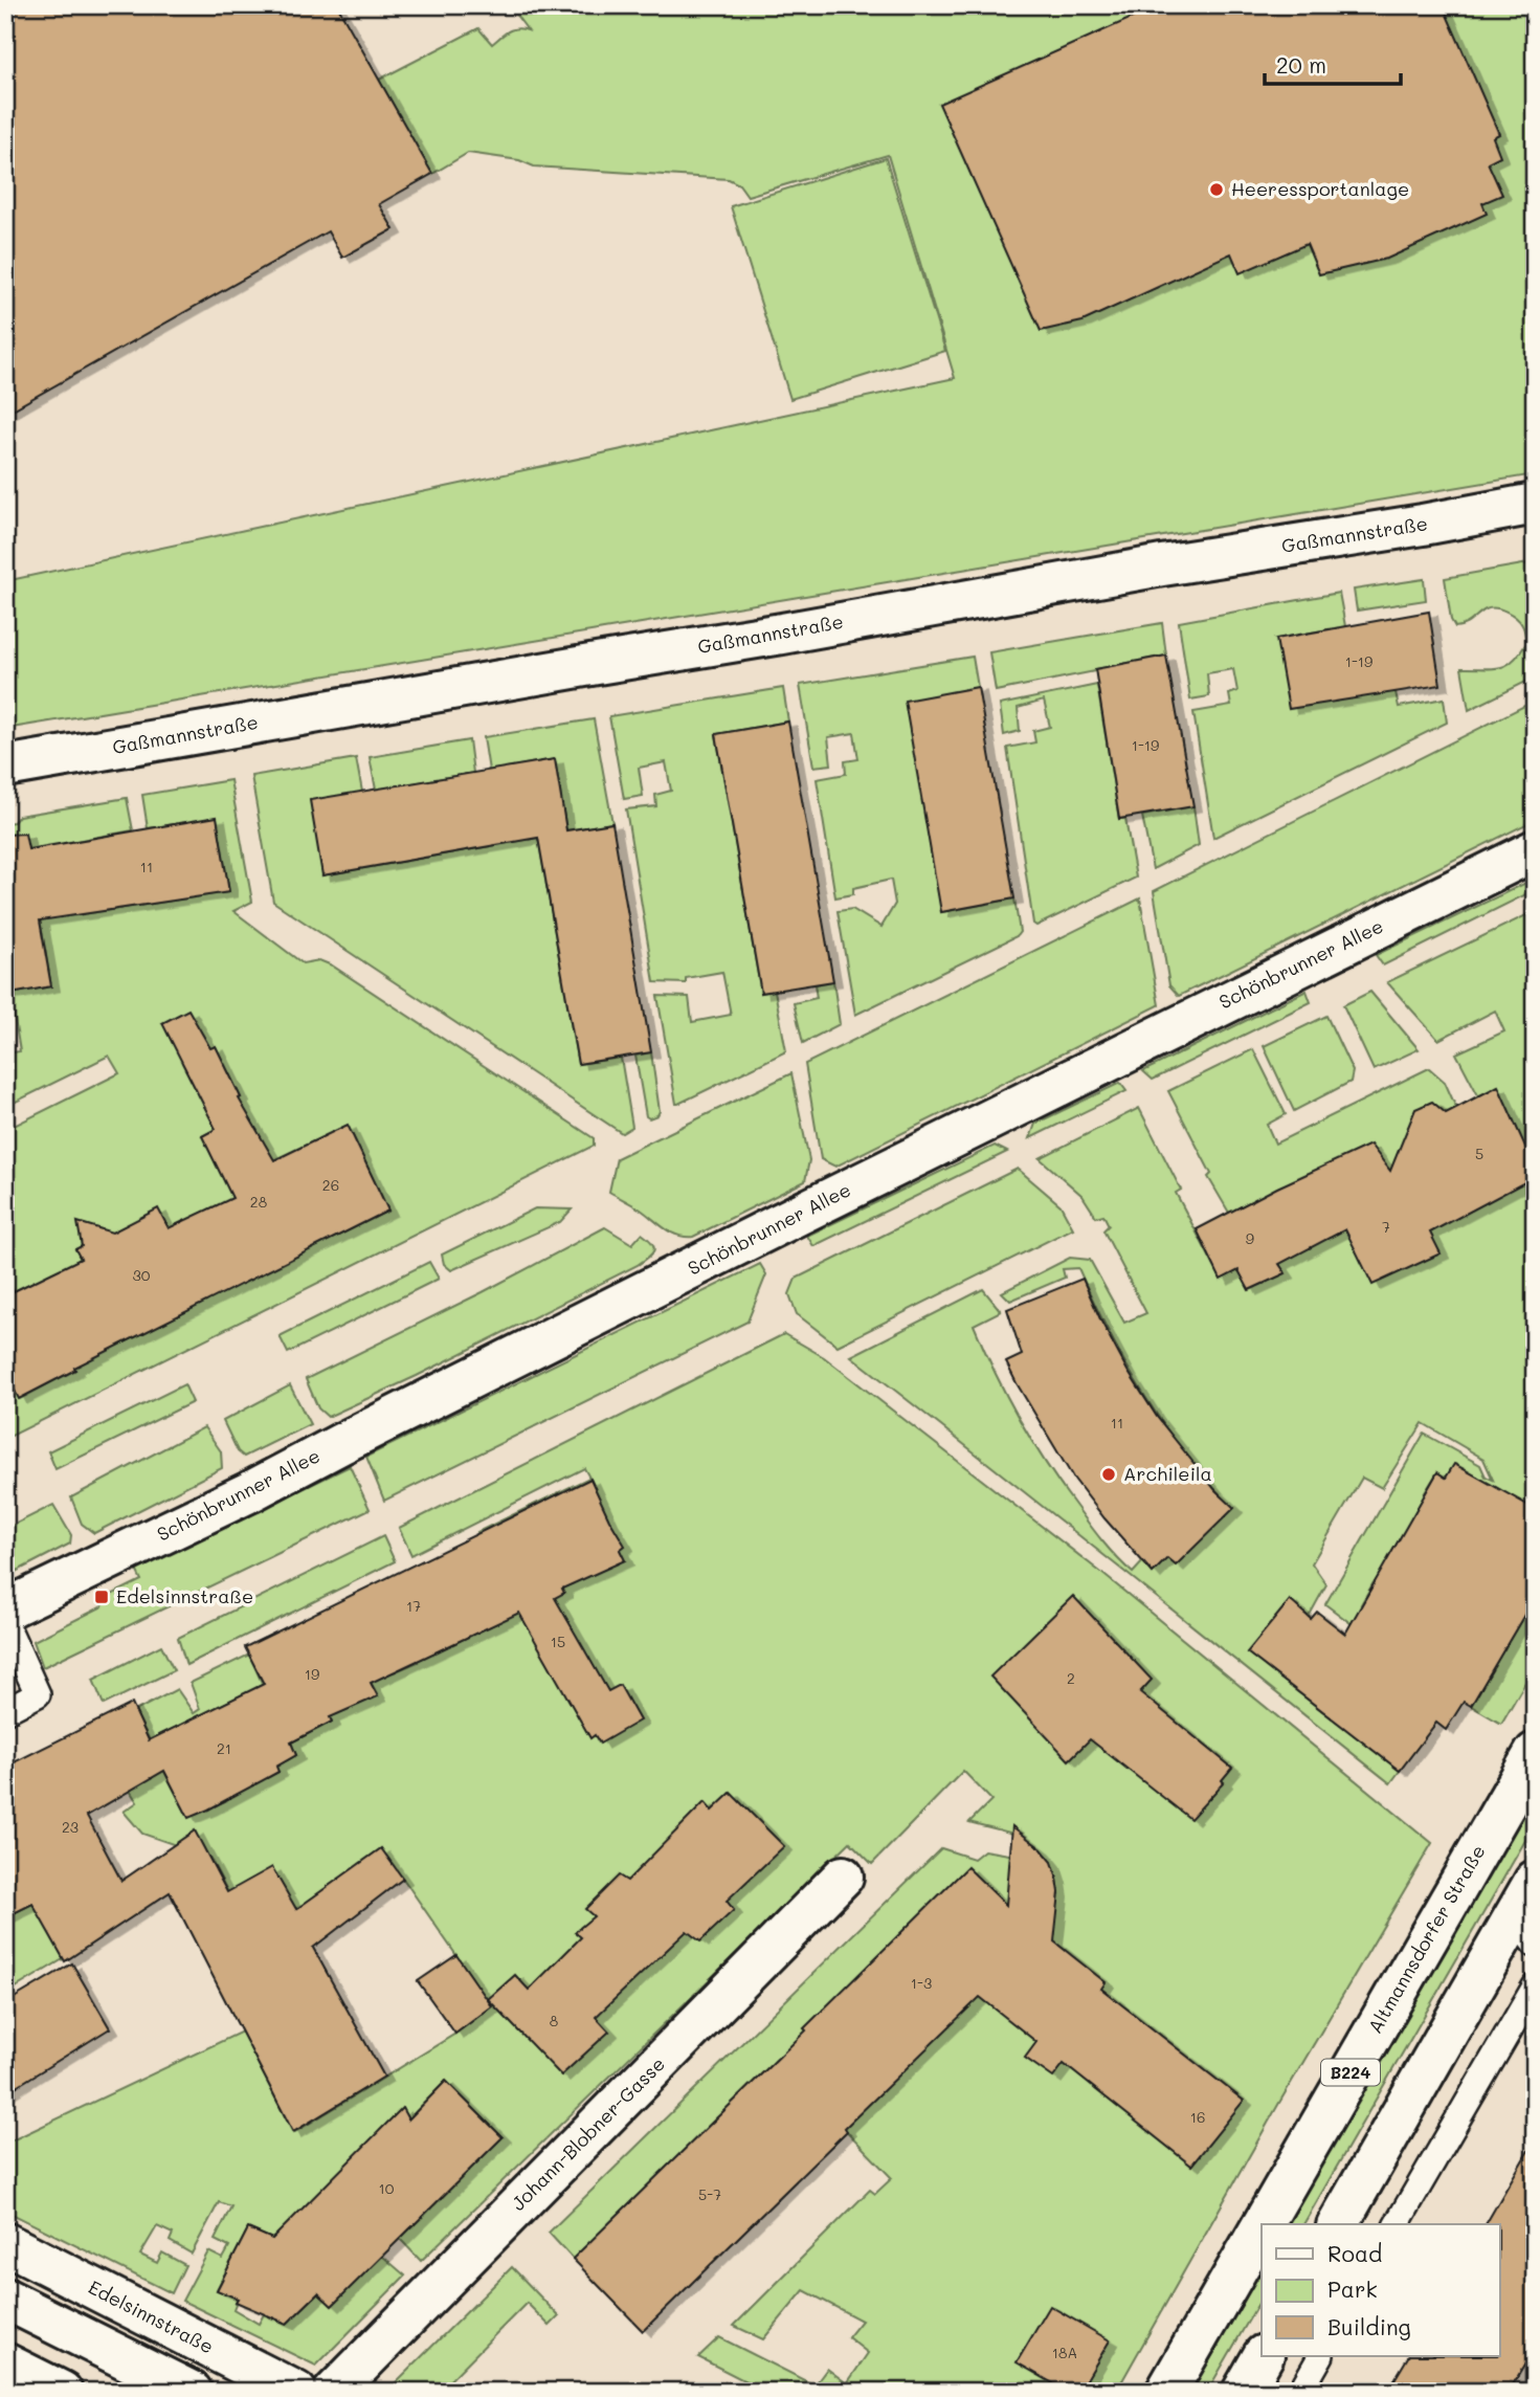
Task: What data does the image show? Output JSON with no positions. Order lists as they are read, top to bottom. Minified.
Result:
{"streets":{"street":["Gaßmannstraße","Schönbrunner Allee","Altmannsdorfer Straße","B224","Johann-Blobner-Gasse","Edelsinnstraße"]},"places":{"other":["Heeressportanlage","Archileila"],"transit":["Edelsinnstraße"]},"house_numbers":["1-19","1-19","11","5","26","28","7","9","30","11","17","15","19","2","21","23","1-3","8","16","10","5-7","18A"],"legend":["Road","Park","Building"],"scale_bar":"20 m"}
